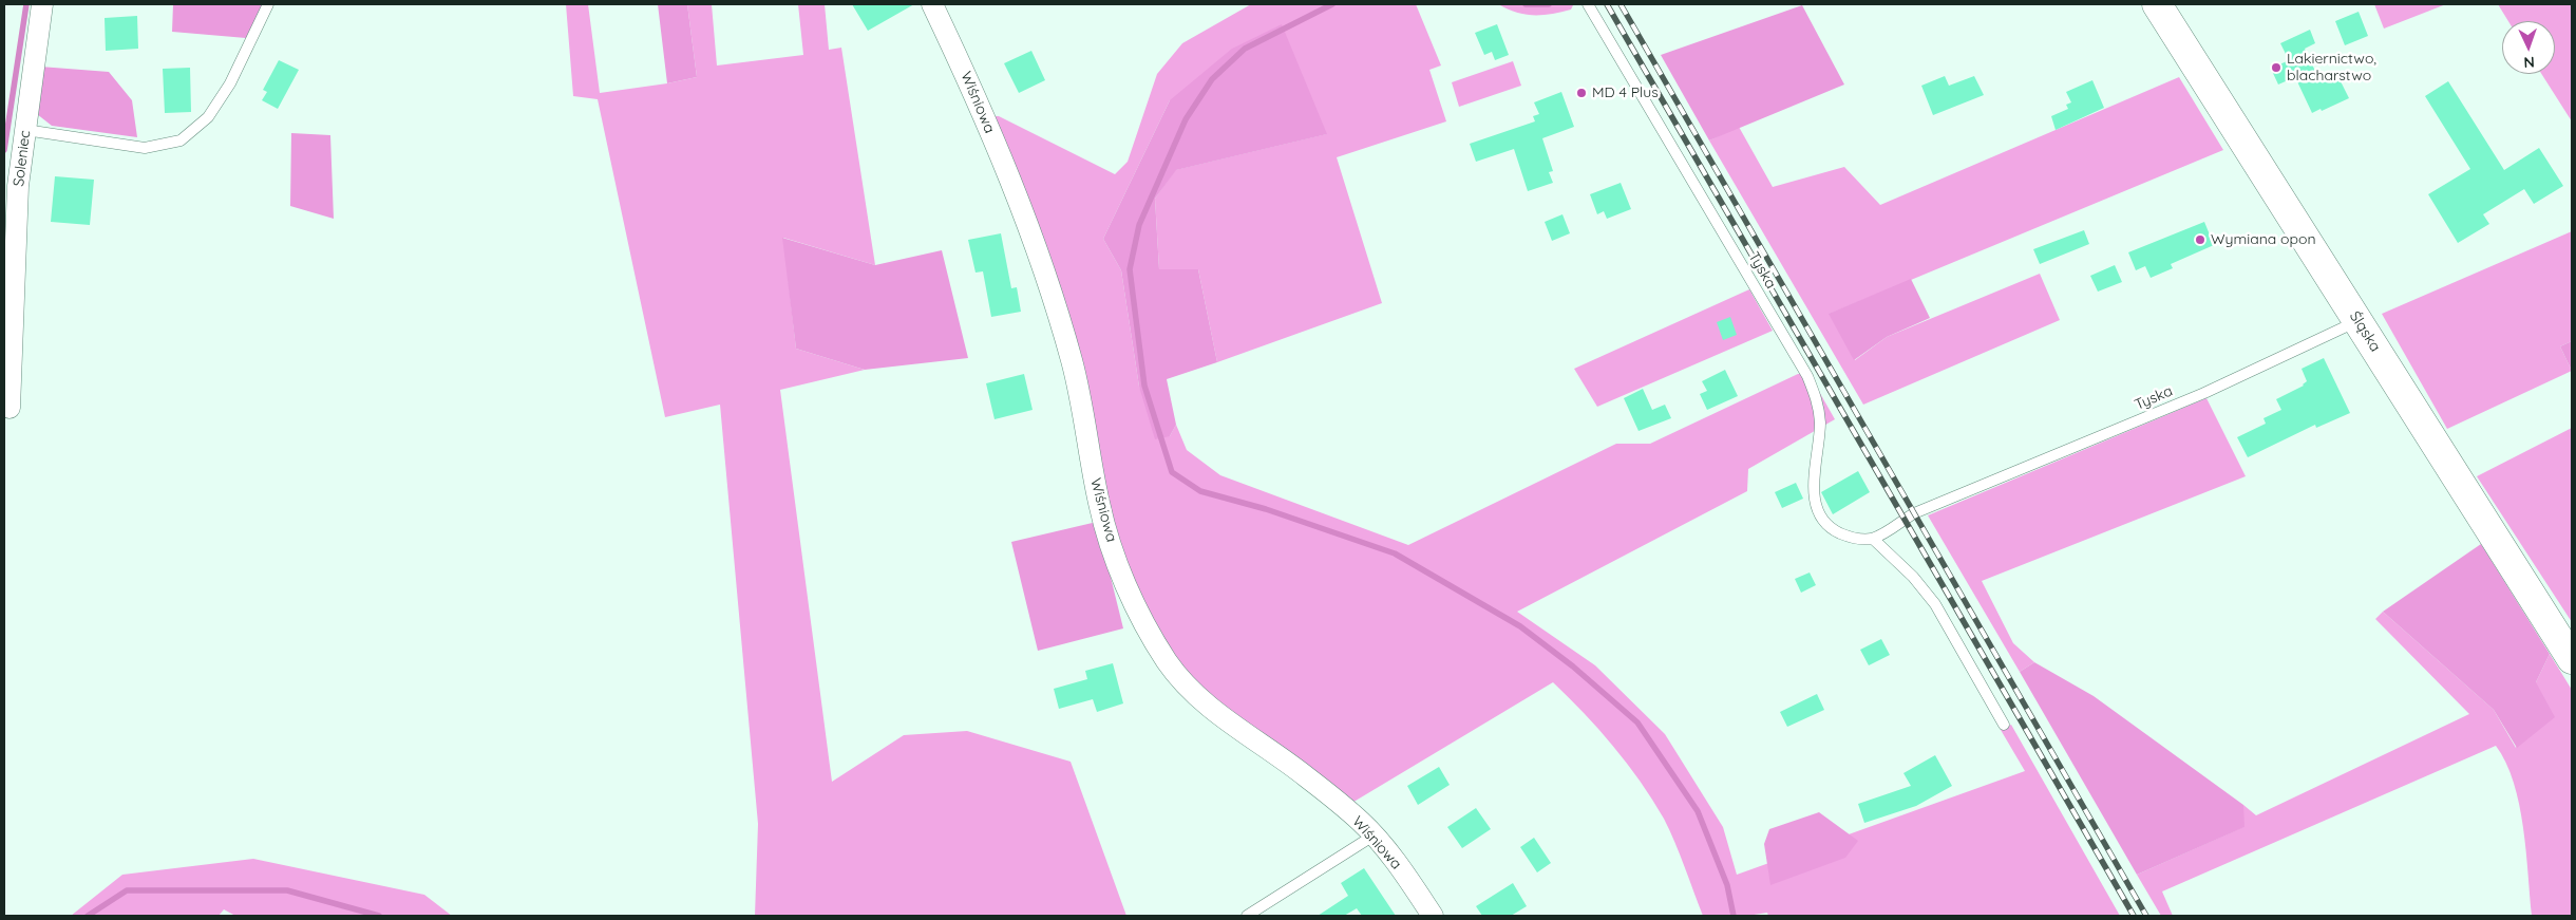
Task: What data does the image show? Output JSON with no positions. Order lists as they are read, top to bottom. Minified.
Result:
{"streets":{"main road":["Śląska"],"street":["Wiśniowa","Soleniec"],"lane":["Tyska"]},"crossings":[["Tyska","Śląska"]],"places":["Lakiernictwo, blacharstwo","MD 4 Plus","Wymiana opon"],"north":"bottom"}
